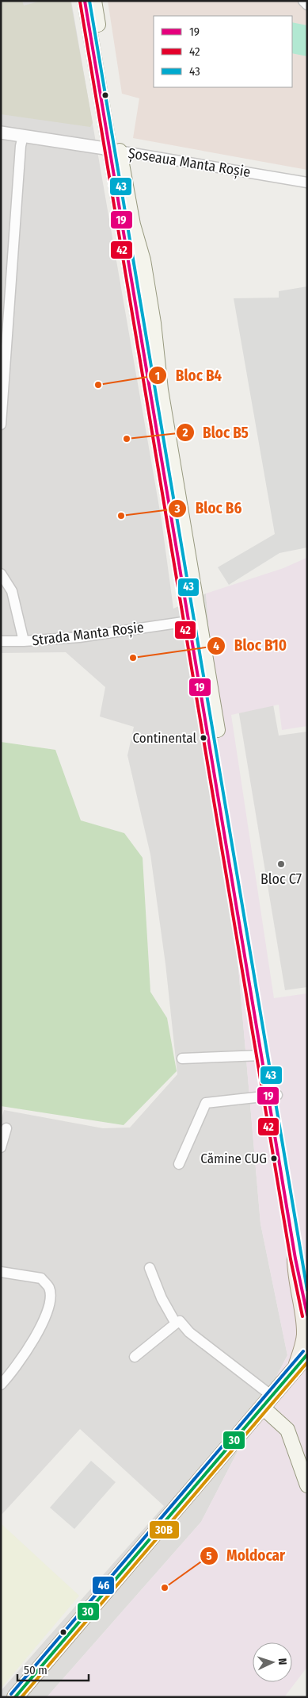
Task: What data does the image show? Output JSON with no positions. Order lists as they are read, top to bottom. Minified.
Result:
{"streets":{"street":["Șoseaua Manta Roșie","Strada Manta Roșie"]},"places":["Bloc B4","Bloc B5","Bloc B6","Bloc B10","Continental","Bloc C7","Cămine CUG","Moldocar"],"lines":["transit line 19","transit line 43","transit line 42","transit line 46","transit line 30","transit line 30B"],"legend":["19","42","43"],"scale_bar":"50 m","north":"right"}
